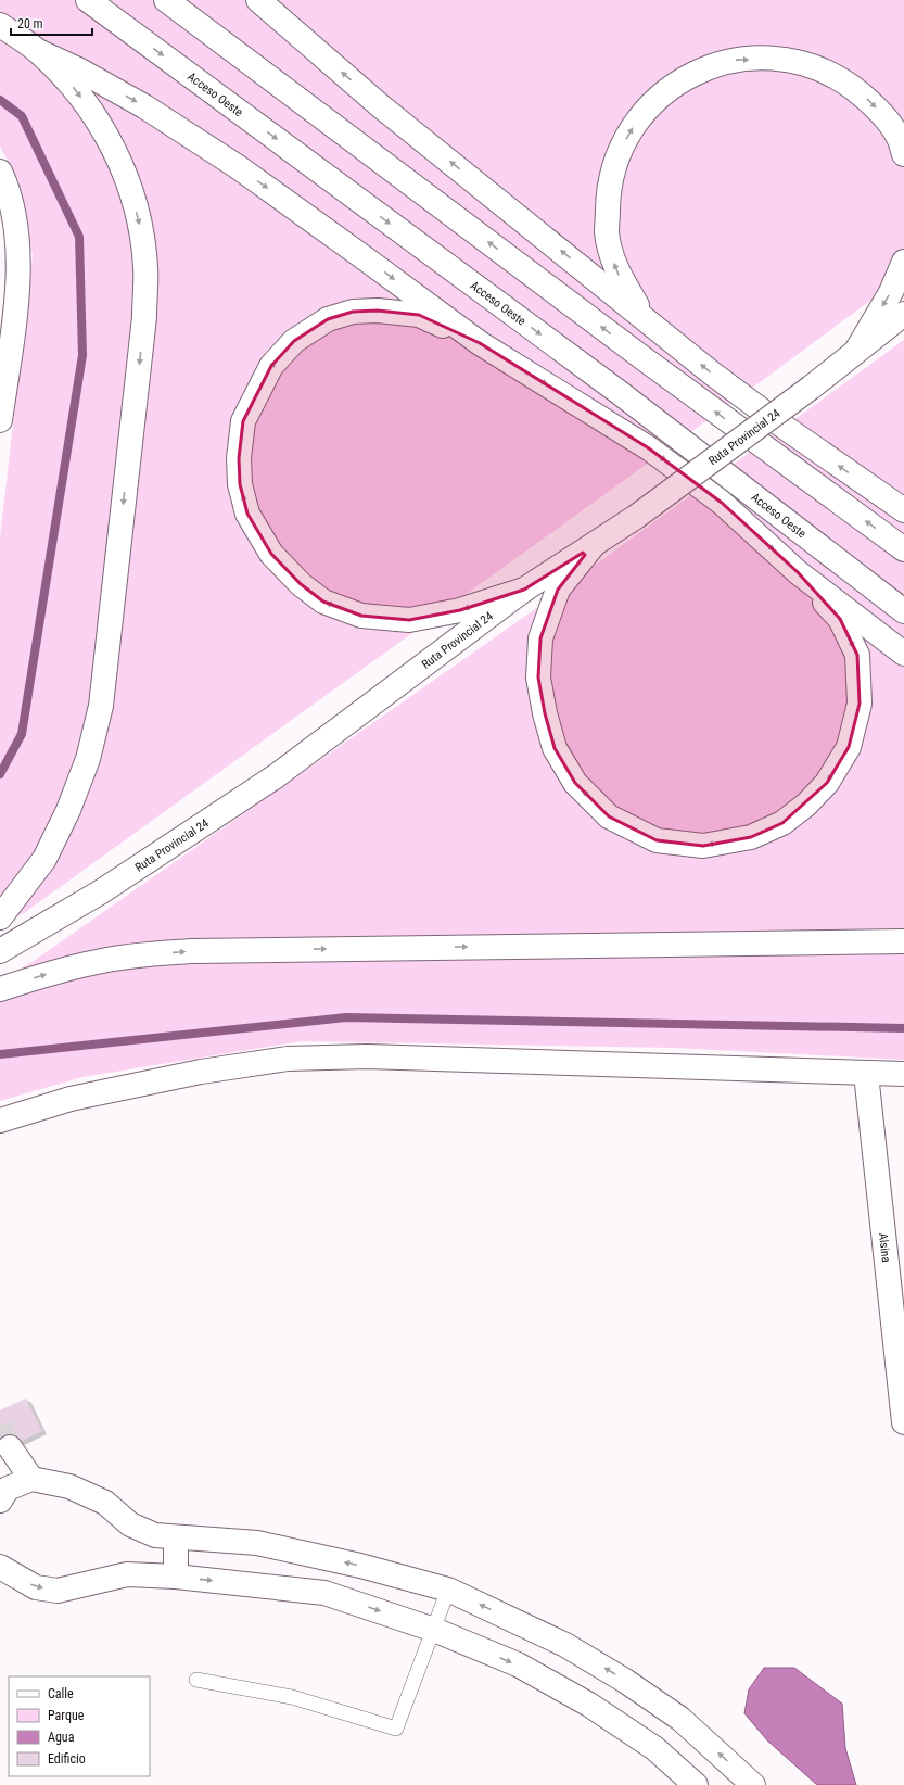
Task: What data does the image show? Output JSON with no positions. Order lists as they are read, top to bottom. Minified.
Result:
{"streets":{"main road":["Acceso Oeste","Ruta Provincial 24","Alsina"]},"legend":["Calle","Parque","Agua","Edificio"],"scale_bar":"20 m"}
